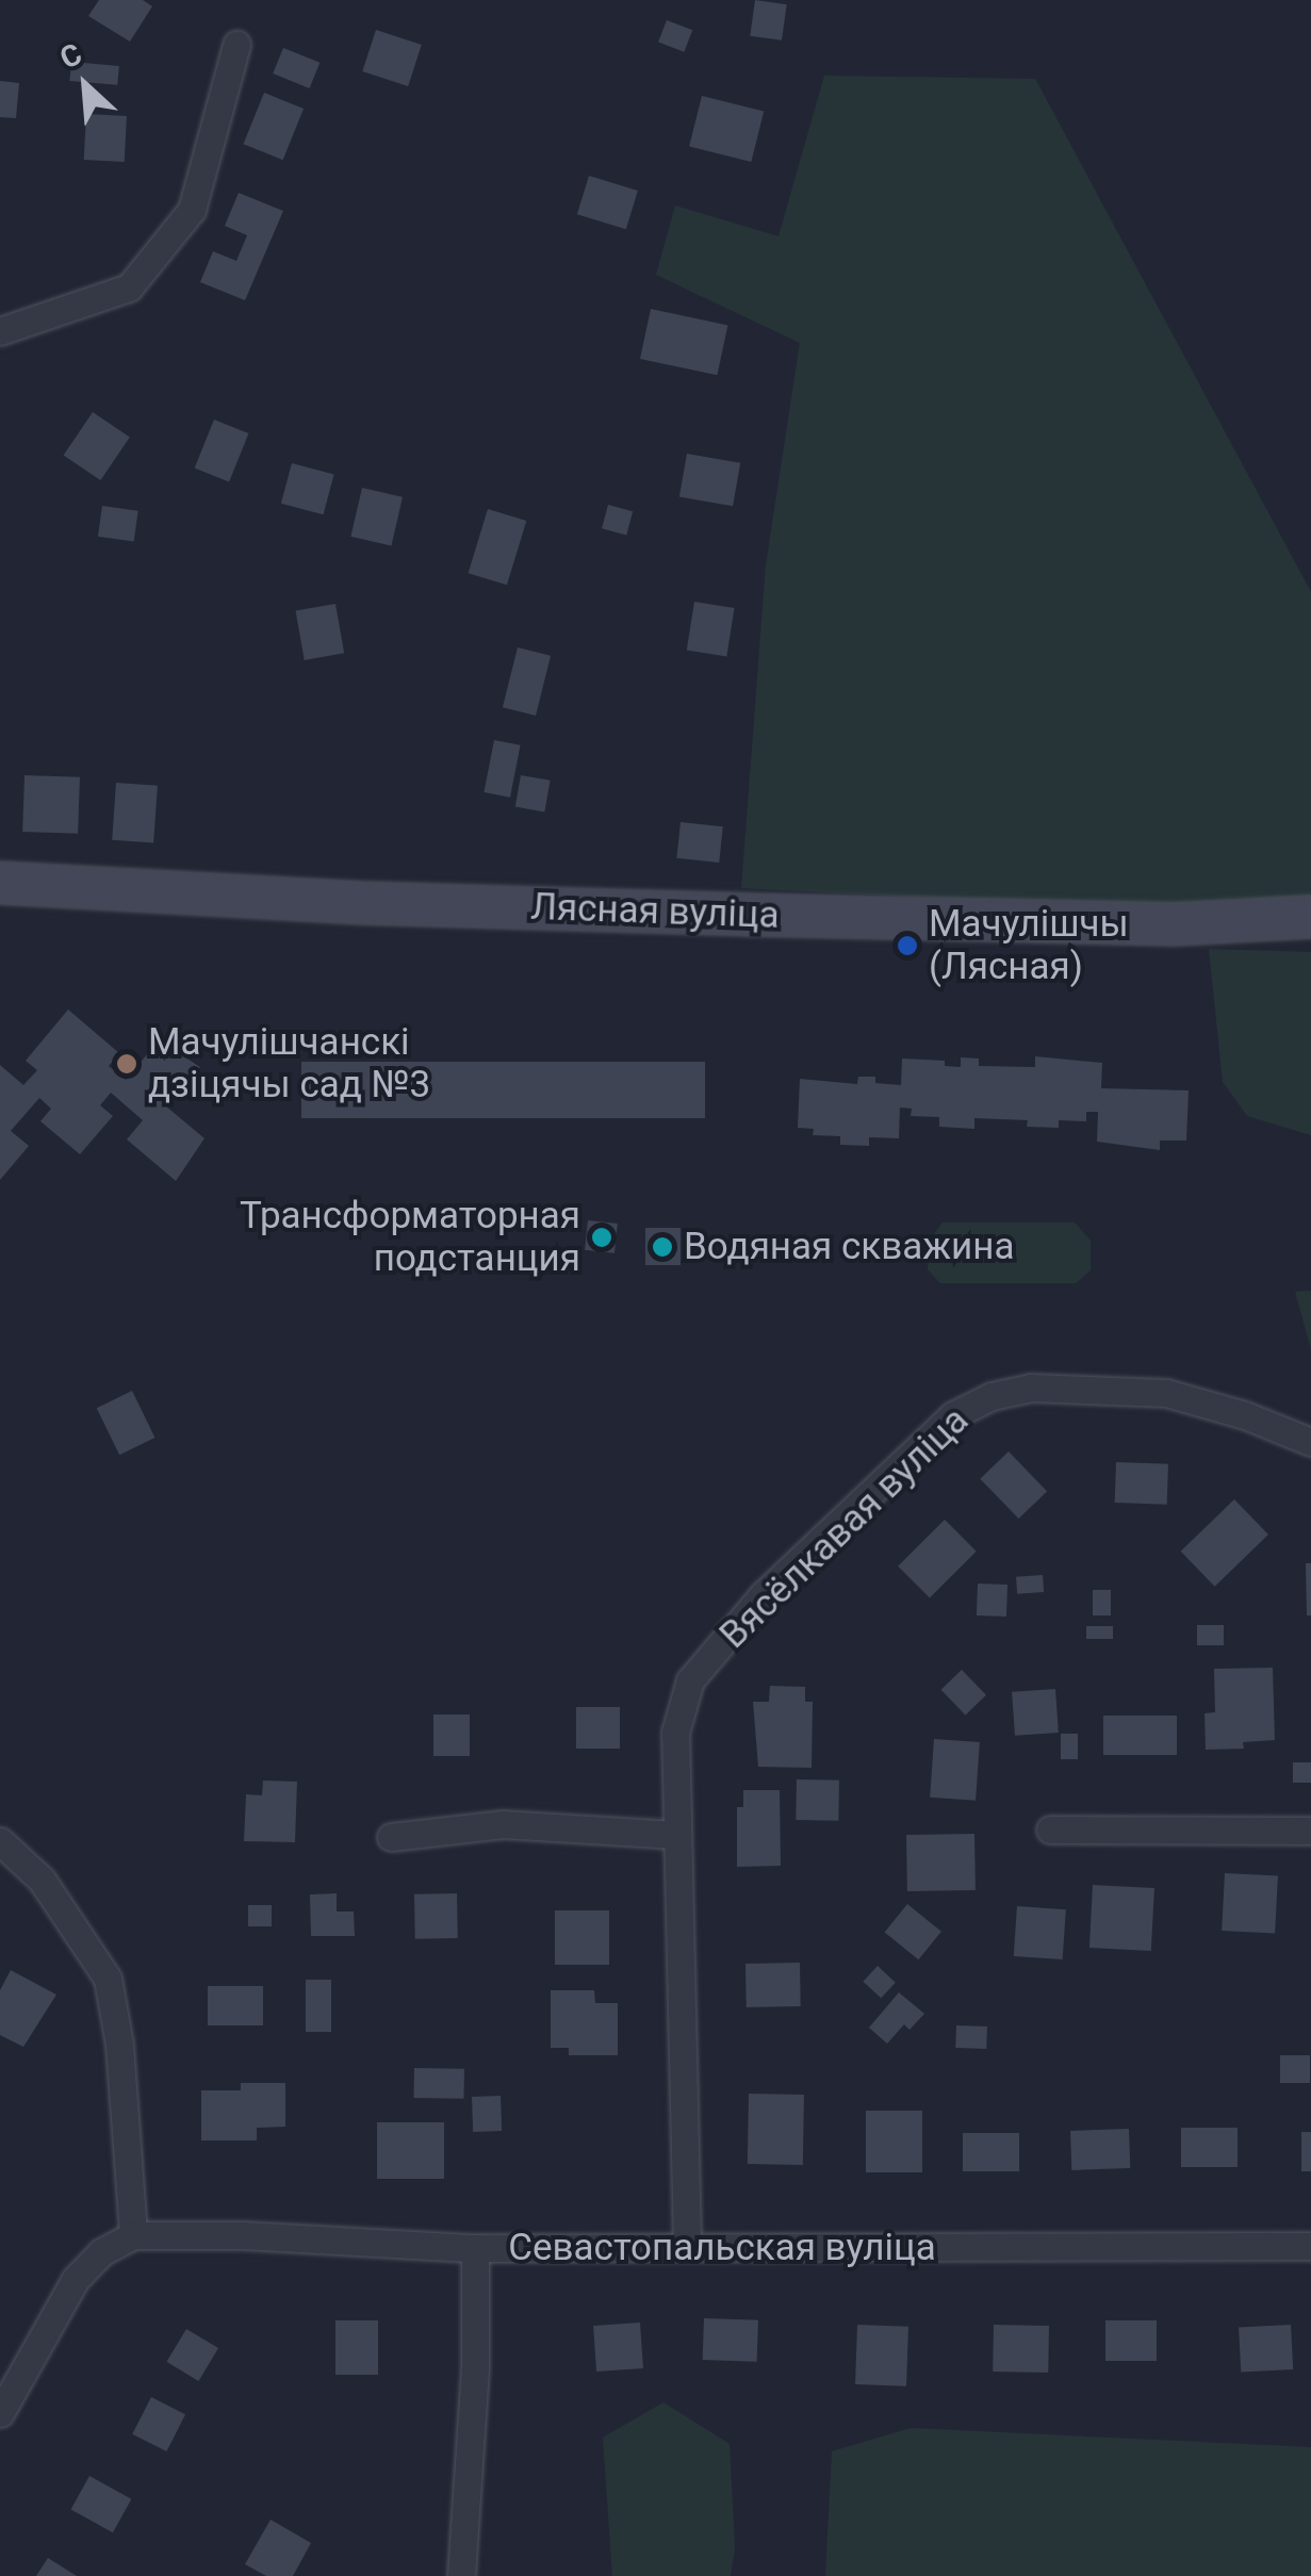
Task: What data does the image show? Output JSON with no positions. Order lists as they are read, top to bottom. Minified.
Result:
{"streets":{"main road":["Лясная вуліца"],"street":["Вясёлкавая вуліца","Севастопальская вуліца"]},"crossings":[["Вясёлкавая вуліца","Севастопальская вуліца"]],"places":["Мачулішчы (Лясная)","Мачулішчанскі дзіцячы сад №3","Трансформаторная подстанция","Водяная скважина"],"north":"top left"}
